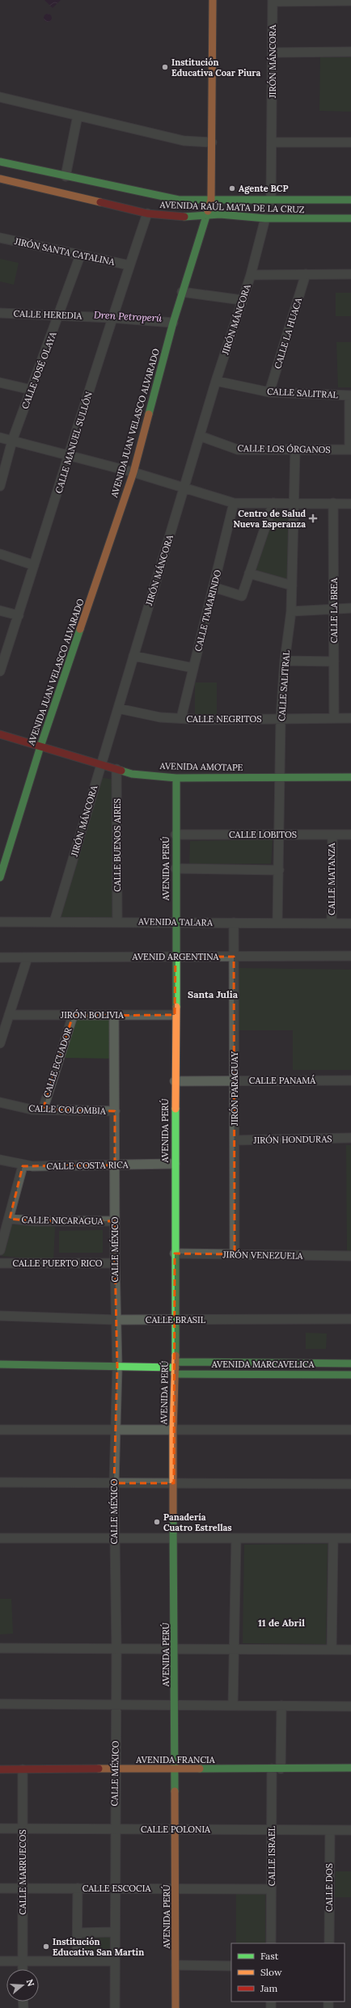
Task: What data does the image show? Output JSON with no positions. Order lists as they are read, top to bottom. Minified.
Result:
{"streets":{"street":["JIRÓN MÁNCORA","AVENIDA RAÚL MATA DE LA CRUZ","JIRÓN SANTA CATALINA","CALLE HEREDIA","CALLE LA HUACA","CALLE JOSÉ OLAYA","CALLE SALITRAL","AVENIDA JUAN VELASCO ALVARADO","CALLE MANUEL SULLÓN","CALLE LOS ÓRGANOS","CALLE TAMARINDO","CALLE LA BREA","CALLE NEGRITOS","AVENIDA AMOTAPE","CALLE LOBITOS","CALLE BUENOS AIRES","AVENIDA PERÚ","CALLE MATANZA","AVENIDA TALARA","AVENID ARGENTINA","JIRÓN BOLIVIA","CALLE ECUADOR","CALLE PANAMÁ","JIRÓN PARAGUAY","CALLE COLOMBIA","JIRÓN HONDURAS","CALLE COSTA RICA","CALLE NICARAGUA","CALLE MÉXICO","JIRÓN VENEZUELA","CALLE PUERTO RICO","CALLE BRASIL","AVENIDA MARCAVELICA","AVENIDA FRANCIA","CALLE POLONIA","CALLE ISRAEL","CALLE MARRUECOS","CALLE DOS","CALLE ESCOCIA"]},"crossings":[["JIRÓN MÁNCORA","AVENIDA RAÚL MATA DE LA CRUZ"],["JIRÓN MÁNCORA","CALLE SALITRAL"],["JIRÓN MÁNCORA","CALLE LOS ÓRGANOS"],["JIRÓN MÁNCORA","CALLE NEGRITOS"],["JIRÓN MÁNCORA","AVENIDA AMOTAPE"],["JIRÓN MÁNCORA","AVENIDA TALARA"],["AVENIDA RAÚL MATA DE LA CRUZ","AVENIDA JUAN VELASCO ALVARADO"],["AVENIDA RAÚL MATA DE LA CRUZ","CALLE MANUEL SULLÓN"],["JIRÓN SANTA CATALINA","CALLE JOSÉ OLAYA"],["JIRÓN SANTA CATALINA","CALLE MANUEL SULLÓN"],["CALLE HEREDIA","CALLE JOSÉ OLAYA"],["CALLE HEREDIA","AVENIDA JUAN VELASCO ALVARADO"],["CALLE HEREDIA","CALLE MANUEL SULLÓN"],["CALLE LA HUACA","CALLE SALITRAL"],["CALLE SALITRAL","CALLE LOS ÓRGANOS"],["CALLE SALITRAL","CALLE NEGRITOS"],["CALLE SALITRAL","AVENIDA AMOTAPE"],["CALLE SALITRAL","CALLE LOBITOS"],["CALLE SALITRAL","AVENIDA TALARA"],["AVENIDA JUAN VELASCO ALVARADO","AVENIDA AMOTAPE"],["CALLE TAMARINDO","CALLE NEGRITOS"],["CALLE LA BREA","CALLE NEGRITOS"],["AVENIDA AMOTAPE","CALLE BUENOS AIRES"],["AVENIDA AMOTAPE","AVENIDA PERÚ"],["CALLE LOBITOS","AVENIDA PERÚ"],["CALLE LOBITOS","CALLE MATANZA"],["CALLE BUENOS AIRES","AVENIDA TALARA"],["AVENIDA PERÚ","AVENIDA TALARA"],["AVENIDA PERÚ","AVENID ARGENTINA"],["AVENIDA PERÚ","JIRÓN BOLIVIA"],["AVENIDA PERÚ","CALLE PANAMÁ"],["AVENIDA PERÚ","CALLE COSTA RICA"],["AVENIDA PERÚ","JIRÓN VENEZUELA"],["AVENIDA PERÚ","CALLE BRASIL"],["AVENIDA PERÚ","AVENIDA MARCAVELICA"],["AVENIDA PERÚ","AVENIDA FRANCIA"],["AVENIDA PERÚ","CALLE POLONIA"],["AVENIDA PERÚ","CALLE ESCOCIA"],["CALLE MATANZA","AVENIDA TALARA"],["AVENIDA TALARA","JIRÓN PARAGUAY"],["AVENID ARGENTINA","JIRÓN PARAGUAY"],["JIRÓN BOLIVIA","CALLE ECUADOR"],["JIRÓN BOLIVIA","CALLE MÉXICO"],["CALLE ECUADOR","CALLE COLOMBIA"],["CALLE PANAMÁ","JIRÓN PARAGUAY"],["JIRÓN PARAGUAY","JIRÓN HONDURAS"],["JIRÓN PARAGUAY","JIRÓN VENEZUELA"],["CALLE COLOMBIA","CALLE MÉXICO"],["CALLE COSTA RICA","CALLE MÉXICO"],["CALLE NICARAGUA","CALLE MÉXICO"],["CALLE MÉXICO","CALLE PUERTO RICO"],["CALLE MÉXICO","CALLE BRASIL"],["CALLE MÉXICO","AVENIDA MARCAVELICA"],["CALLE MÉXICO","AVENIDA FRANCIA"],["CALLE MÉXICO","CALLE POLONIA"],["CALLE MÉXICO","CALLE ESCOCIA"],["AVENIDA FRANCIA","CALLE ISRAEL"],["AVENIDA FRANCIA","CALLE MARRUECOS"],["CALLE POLONIA","CALLE ISRAEL"],["CALLE POLONIA","CALLE MARRUECOS"],["CALLE POLONIA","CALLE DOS"],["CALLE ISRAEL","CALLE ESCOCIA"],["CALLE MARRUECOS","CALLE ESCOCIA"]],"districts":["Santa Julia","11 de Abril"],"water":["Dren Petroperú"],"places":{"other":["Institución Educativa Coar Piura","Agente BCP","Panadería Cuatro Estrellas","Institución Educativa San Martin"],"health":["Centro de Salud Nueva Esperanza"]},"legend":["Fast","Slow","Jam"],"north":"right"}
